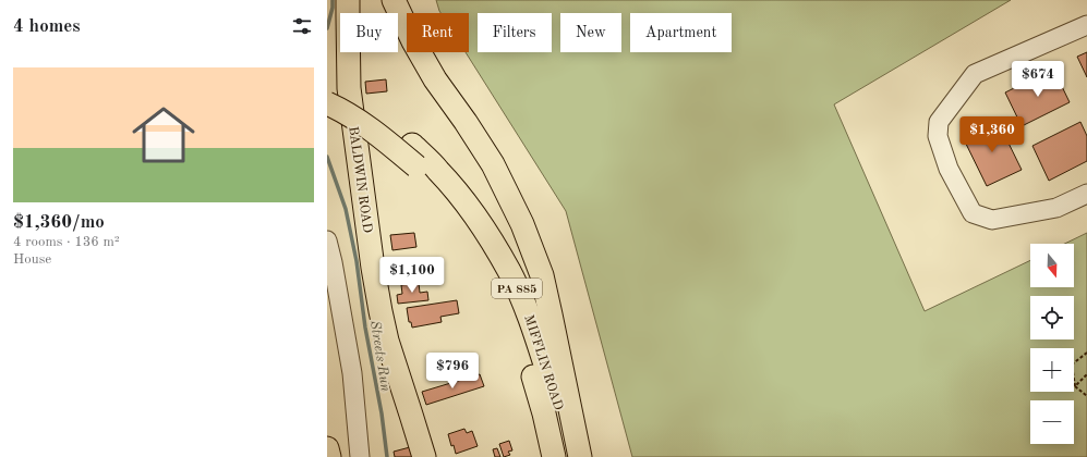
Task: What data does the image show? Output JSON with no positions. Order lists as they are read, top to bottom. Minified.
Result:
{"streets":{"main road":["BALDWIN ROAD","PA 885","MIFFLIN ROAD"]},"water":["Streets Run"],"north":"bottom","page":{"heading":"4 homes","chip":["Buy","Rent","Filters","New","Apartment"],"list":[{"name":"$1,360/mo","note":"4 rooms · 136 m² · House"}],"price":["$674","$1,360","$1,100","$796"],"map_buttons":["+","−"]}}
